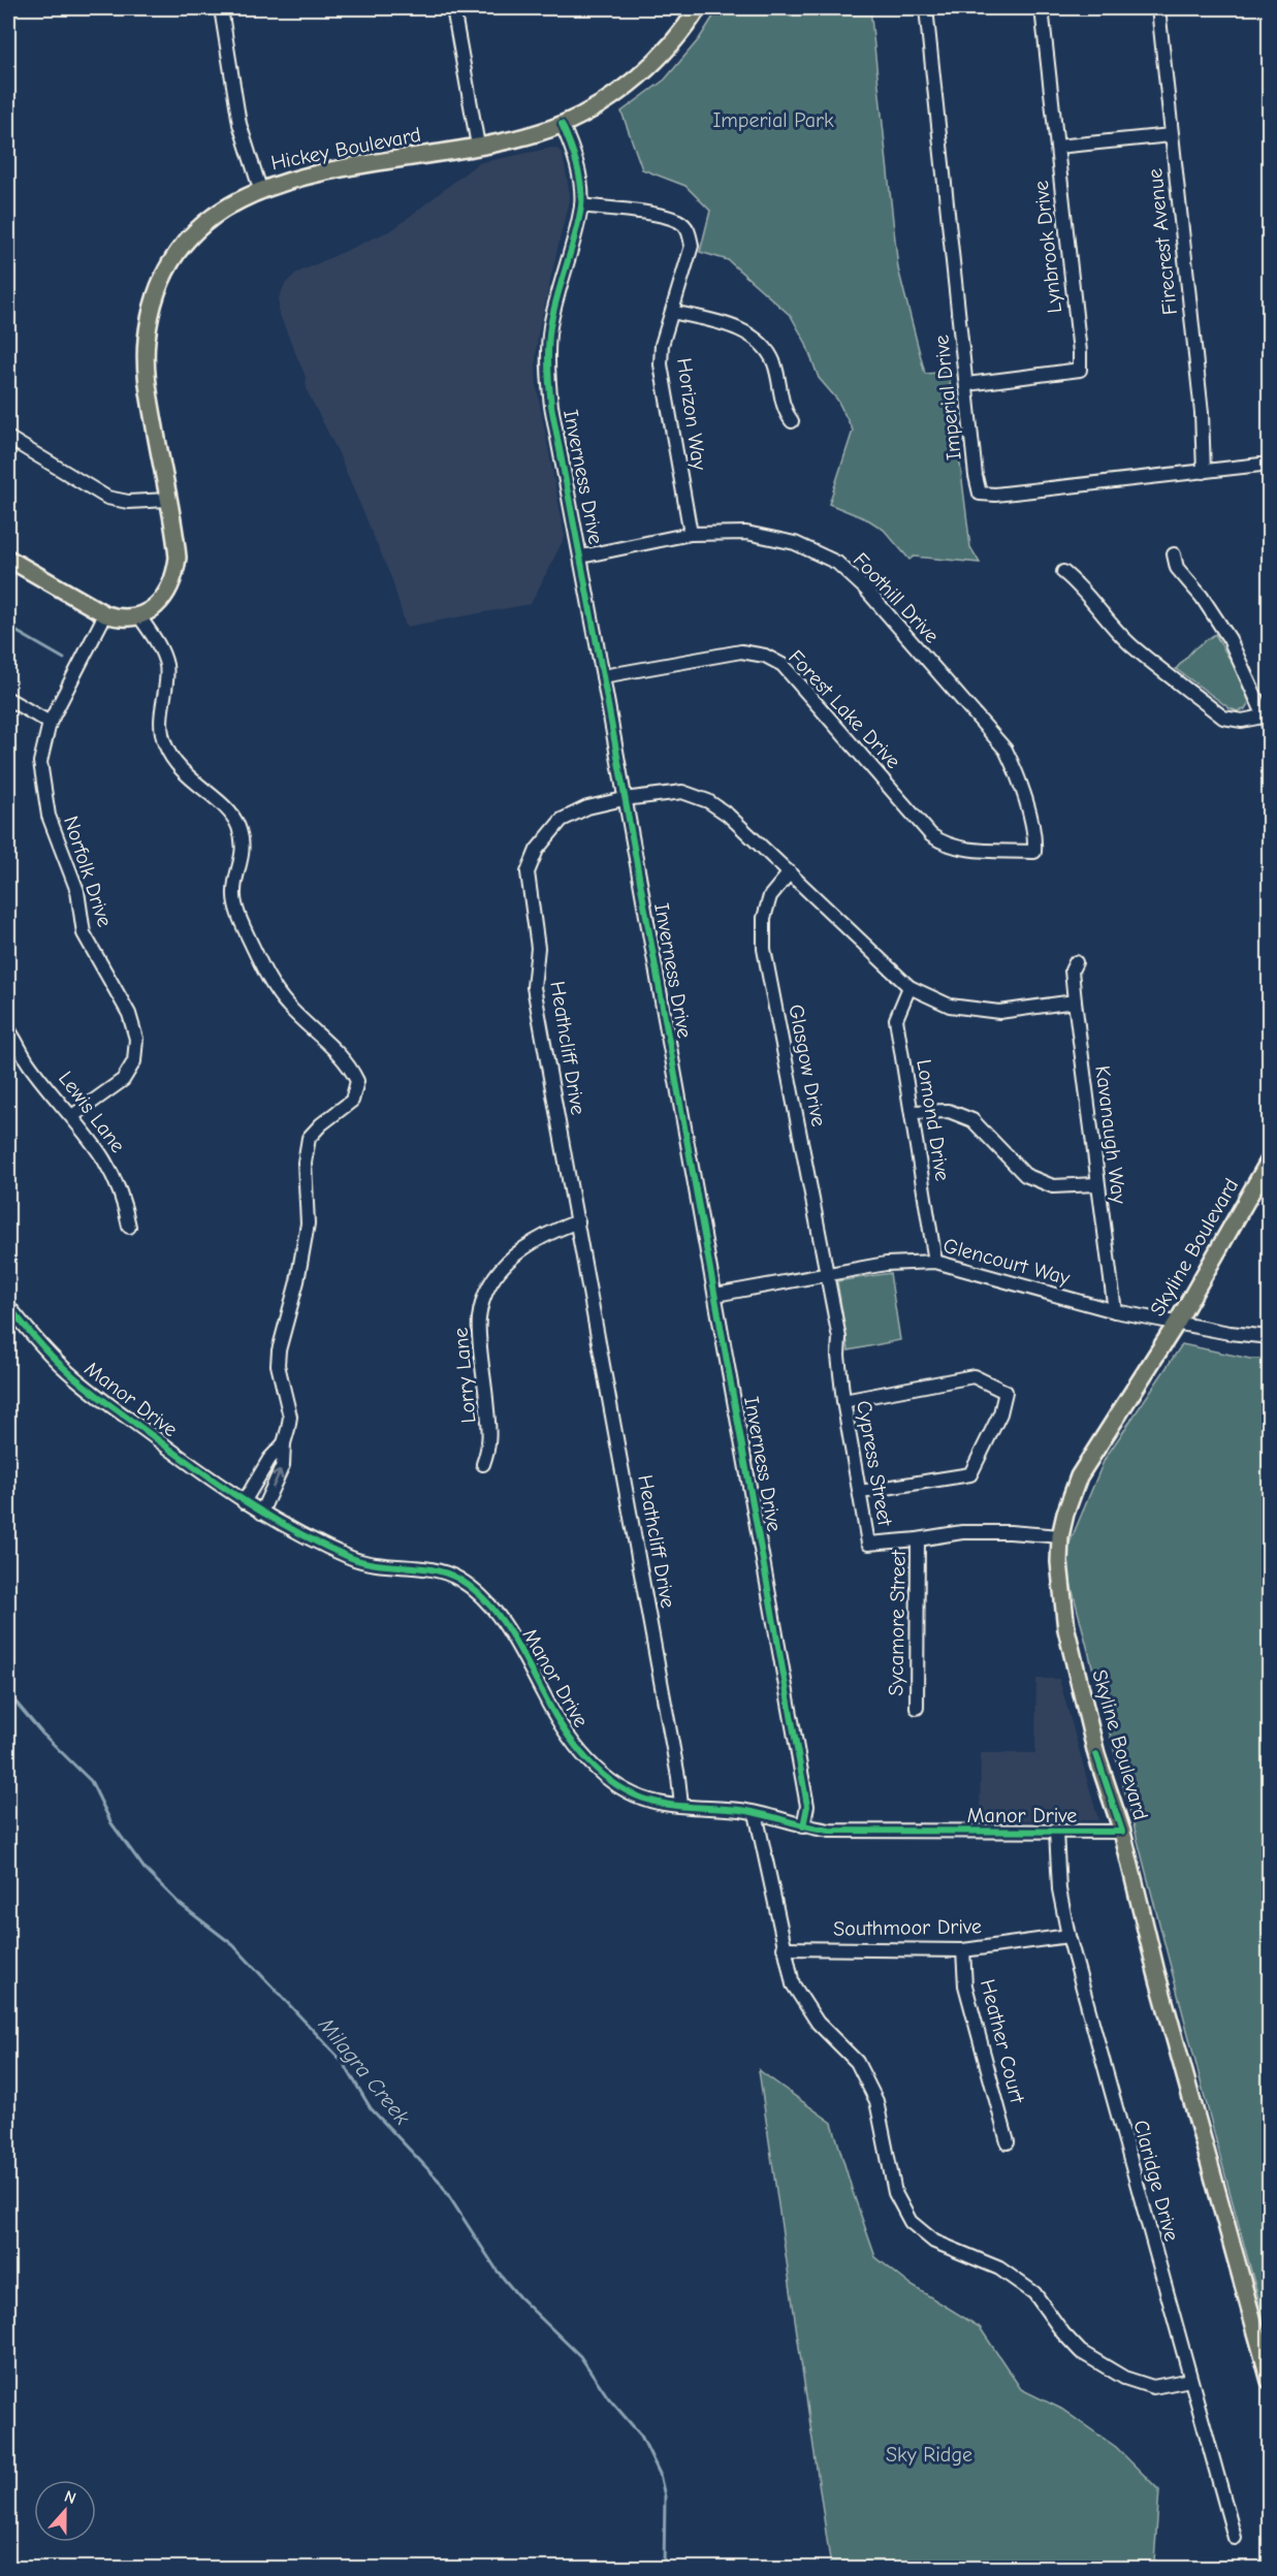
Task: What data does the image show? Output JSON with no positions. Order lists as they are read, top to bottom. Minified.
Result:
{"streets":{"main road":["Hickey Boulevard","Skyline Boulevard"],"street":["Firecrest Avenue","Lynbrook Drive","Imperial Drive","Horizon Way","Inverness Drive","Foothill Drive","Forest Lake Drive","Norfolk Drive","Heathcliff Drive","Glasgow Drive","Lewis Lane","Lomond Drive","Kavanaugh Way","Glencourt Way","Lorry Lane","Manor Drive","Cypress Street","Sycamore Street","Southmoor Drive","Heather Court","Claridge Drive"]},"crossings":[["Hickey Boulevard","Inverness Drive"],["Firecrest Avenue","Imperial Drive"],["Lynbrook Drive","Imperial Drive"],["Horizon Way","Inverness Drive"],["Horizon Way","Foothill Drive"],["Inverness Drive","Foothill Drive"],["Inverness Drive","Forest Lake Drive"],["Inverness Drive","Heathcliff Drive"],["Inverness Drive","Glencourt Way"],["Inverness Drive","Manor Drive"],["Foothill Drive","Forest Lake Drive"],["Norfolk Drive","Lewis Lane"],["Heathcliff Drive","Glasgow Drive"],["Heathcliff Drive","Lomond Drive"],["Heathcliff Drive","Kavanaugh Way"],["Heathcliff Drive","Lorry Lane"],["Heathcliff Drive","Manor Drive"],["Glasgow Drive","Glencourt Way"],["Glasgow Drive","Cypress Street"],["Lomond Drive","Glencourt Way"],["Kavanaugh Way","Glencourt Way"],["Skyline Boulevard","Glencourt Way"],["Skyline Boulevard","Manor Drive"],["Skyline Boulevard","Cypress Street"],["Glencourt Way","Cypress Street"],["Manor Drive","Claridge Drive"],["Cypress Street","Sycamore Street"],["Southmoor Drive","Heather Court"],["Southmoor Drive","Claridge Drive"]],"water":["Milagra Creek"],"parks":["Imperial Park","Sky Ridge"],"north":"top"}
